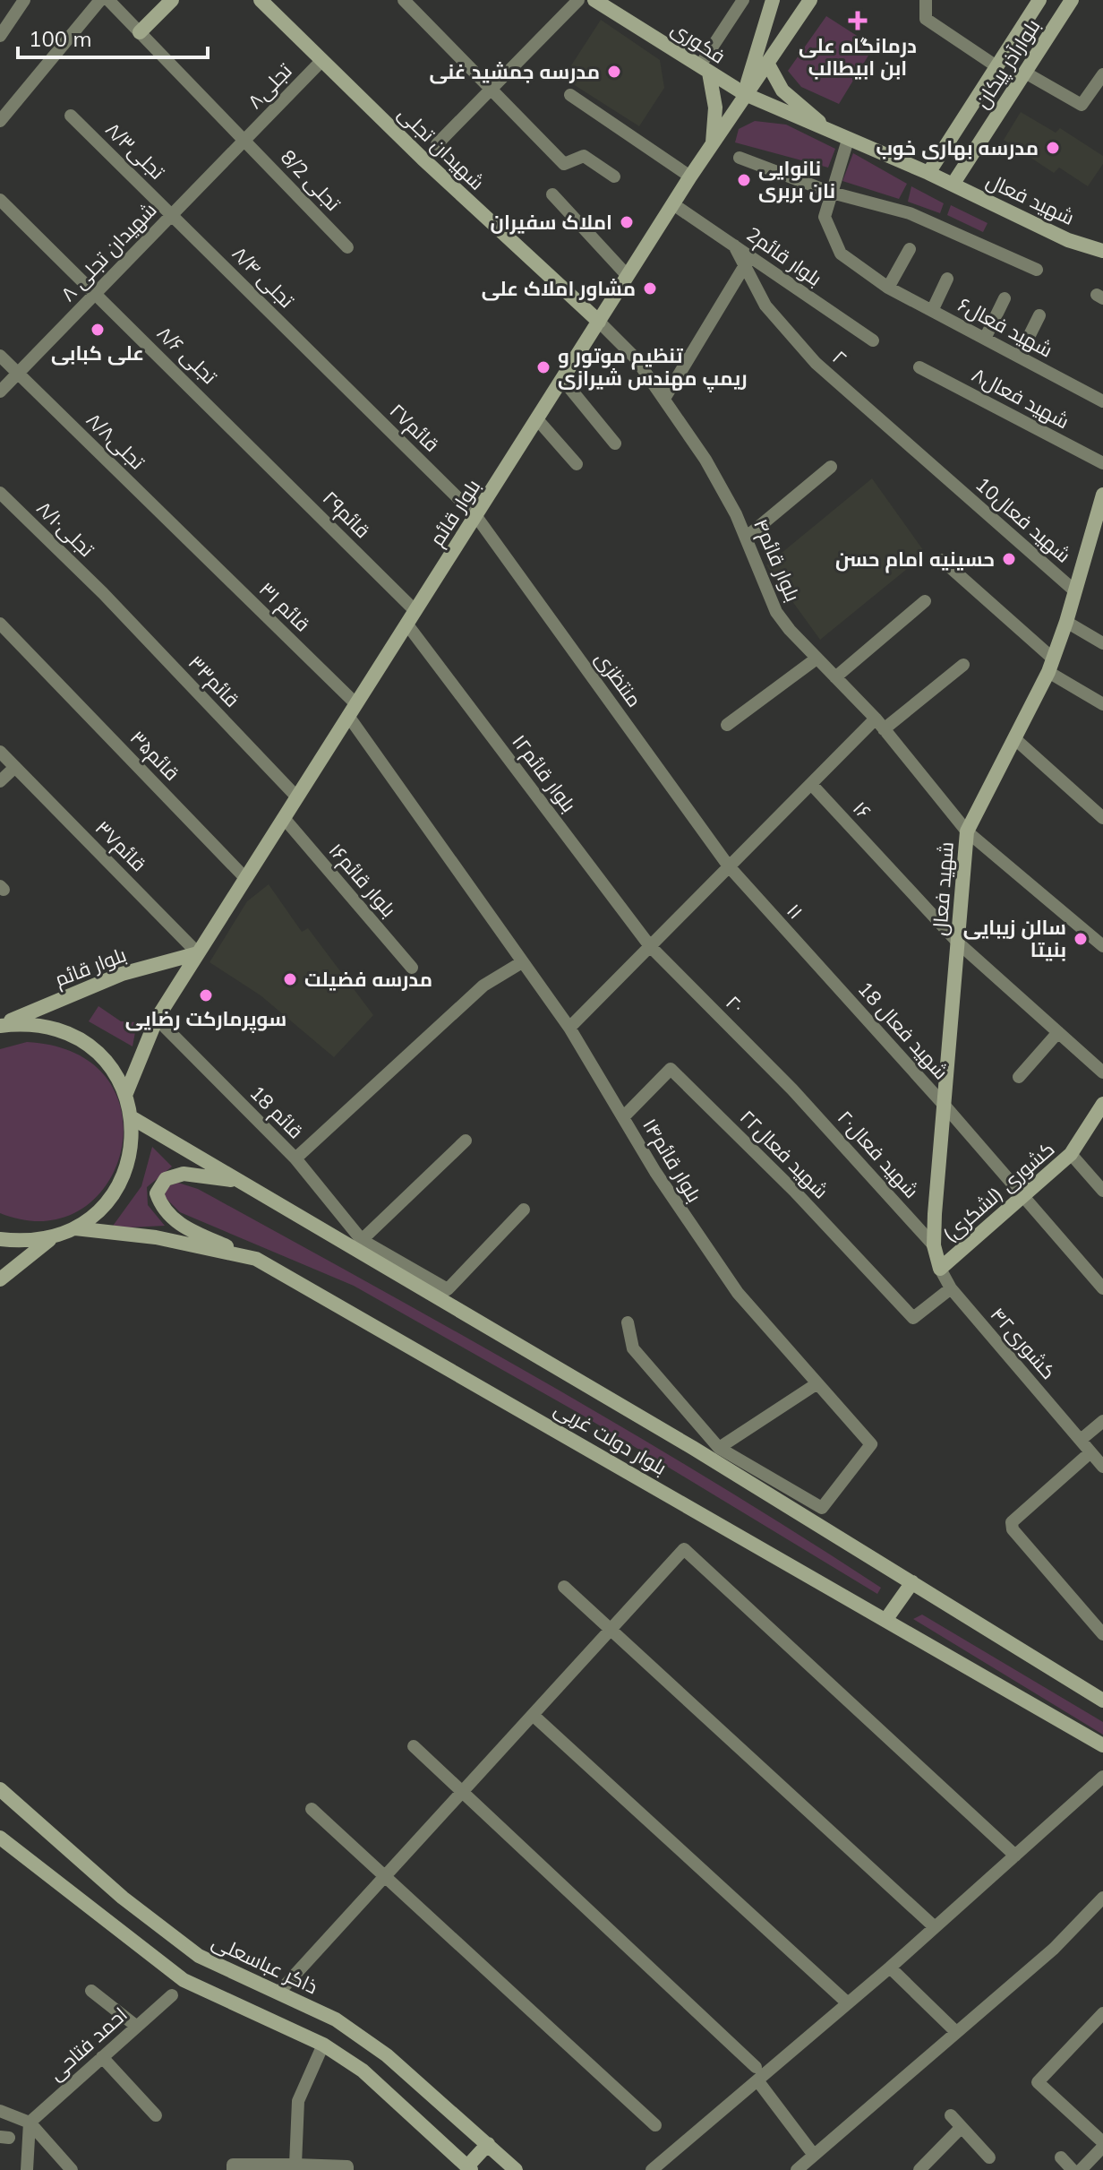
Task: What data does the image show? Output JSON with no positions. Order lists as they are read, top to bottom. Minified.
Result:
{"streets":{"main road":["فکوری","بلوارآذر پیکان","شهیدان تجلی","شهید فعال","بلوار قائم","کشوری (لشکری)","بلوار دولت غربی","ذاکر عباسعلی"],"street":["تجلی۸","تجلی۸/۳","8/2 تجلی","شهیدان تجلی ۸","2بلوار قائم","۸/۴ تجلی","شهید فعال۶","تجلی ۸/۶","۲","شهید فعال۸","قائم۲۷","تجلی۸/۸","قائم۲۹","10شهید فعال","تجلی۸/۱۰","بلوار قائم۴","قائم ۳۱","منتظزی","قائم۳۳","قائم۳۵","بلوار قائم۱۲","۱۶","قائم۳۷","بلوار قائم۱۶","۱۱","۲۰","18 شهید فعال","18 قائم","شهید فعال۲۲","شهید فعال۲۰","بلوار قائم۱۴","کشوری۴۲","احمد فتاحی"]},"crossings":[["فکوری","شهید فعال"],["فکوری","بلوار قائم"],["بلوارآذر پیکان","شهید فعال"],["تجلی۸","شهیدان تجلی"],["تجلی۸","8/2 تجلی"],["تجلی۸","شهیدان تجلی ۸"],["شهیدان تجلی","بلوار قائم"],["شهیدان تجلی","بلوار قائم۴"],["تجلی۸/۳","شهیدان تجلی ۸"],["تجلی۸/۳","۸/۴ تجلی"],["8/2 تجلی","شهیدان تجلی ۸"],["شهید فعال","شهید فعال۶"],["شهید فعال","بلوار قائم"],["شهید فعال","10شهید فعال"],["شهید فعال","بلوار قائم۴"],["شهید فعال","۱۶"],["شهید فعال","18 شهید فعال"],["شهید فعال","شهید فعال۲۰"],["شهید فعال","کشوری (لشکری)"],["شهید فعال","کشوری۴۲"],["شهیدان تجلی ۸","۸/۴ تجلی"],["شهیدان تجلی ۸","تجلی ۸/۶"],["شهیدان تجلی ۸","تجلی۸/۸"],["2بلوار قائم","۲"],["2بلوار قائم","بلوار قائم"],["۸/۴ تجلی","قائم۲۷"],["تجلی ۸/۶","قائم۲۹"],["۲","10شهید فعال"],["قائم۲۷","بلوار قائم"],["قائم۲۷","منتظزی"],["تجلی۸/۸","قائم ۳۱"],["بلوار قائم","قائم۲۹"],["بلوار قائم","بلوار قائم۴"],["بلوار قائم","قائم ۳۱"],["بلوار قائم","منتظزی"],["بلوار قائم","قائم۳۳"],["بلوار قائم","قائم۳۵"],["بلوار قائم","بلوار قائم۱۲"],["بلوار قائم","قائم۳۷"],["بلوار قائم","بلوار قائم۱۶"],["بلوار قائم","18 قائم"],["بلوار قائم","بلوار قائم۱۴"],["قائم۲۹","بلوار قائم۱۲"],["تجلی۸/۱۰","قائم۳۳"],["قائم ۳۱","بلوار قائم۱۴"],["منتظزی","۱۱"],["بلوار قائم۱۲","۲۰"],["۱۱","18 شهید فعال"],["۲۰","شهید فعال۲۰"],["18 شهید فعال","کشوری (لشکری)"],["شهید فعال۲۲","بلوار قائم۱۴"],["شهید فعال۲۲","کشوری۴۲"],["کشوری (لشکری)","کشوری۴۲"]],"places":{"health":["درمانگاه علی ابن ابیطالب"],"other":["مدرسه جمشید غنی","مدرسه بهاری خوب","نانوایی نان بربری","املاک سفیران","مشاور املاک علی","علی کبابی","تنظیم موتور و ریمپ مهندس شیرازی","حسینیه امام حسن","سالن زیبایی بنیتا","مدرسه فضیلت","سوپرمارکت رضایی"]},"scale_bar":"100 m"}
